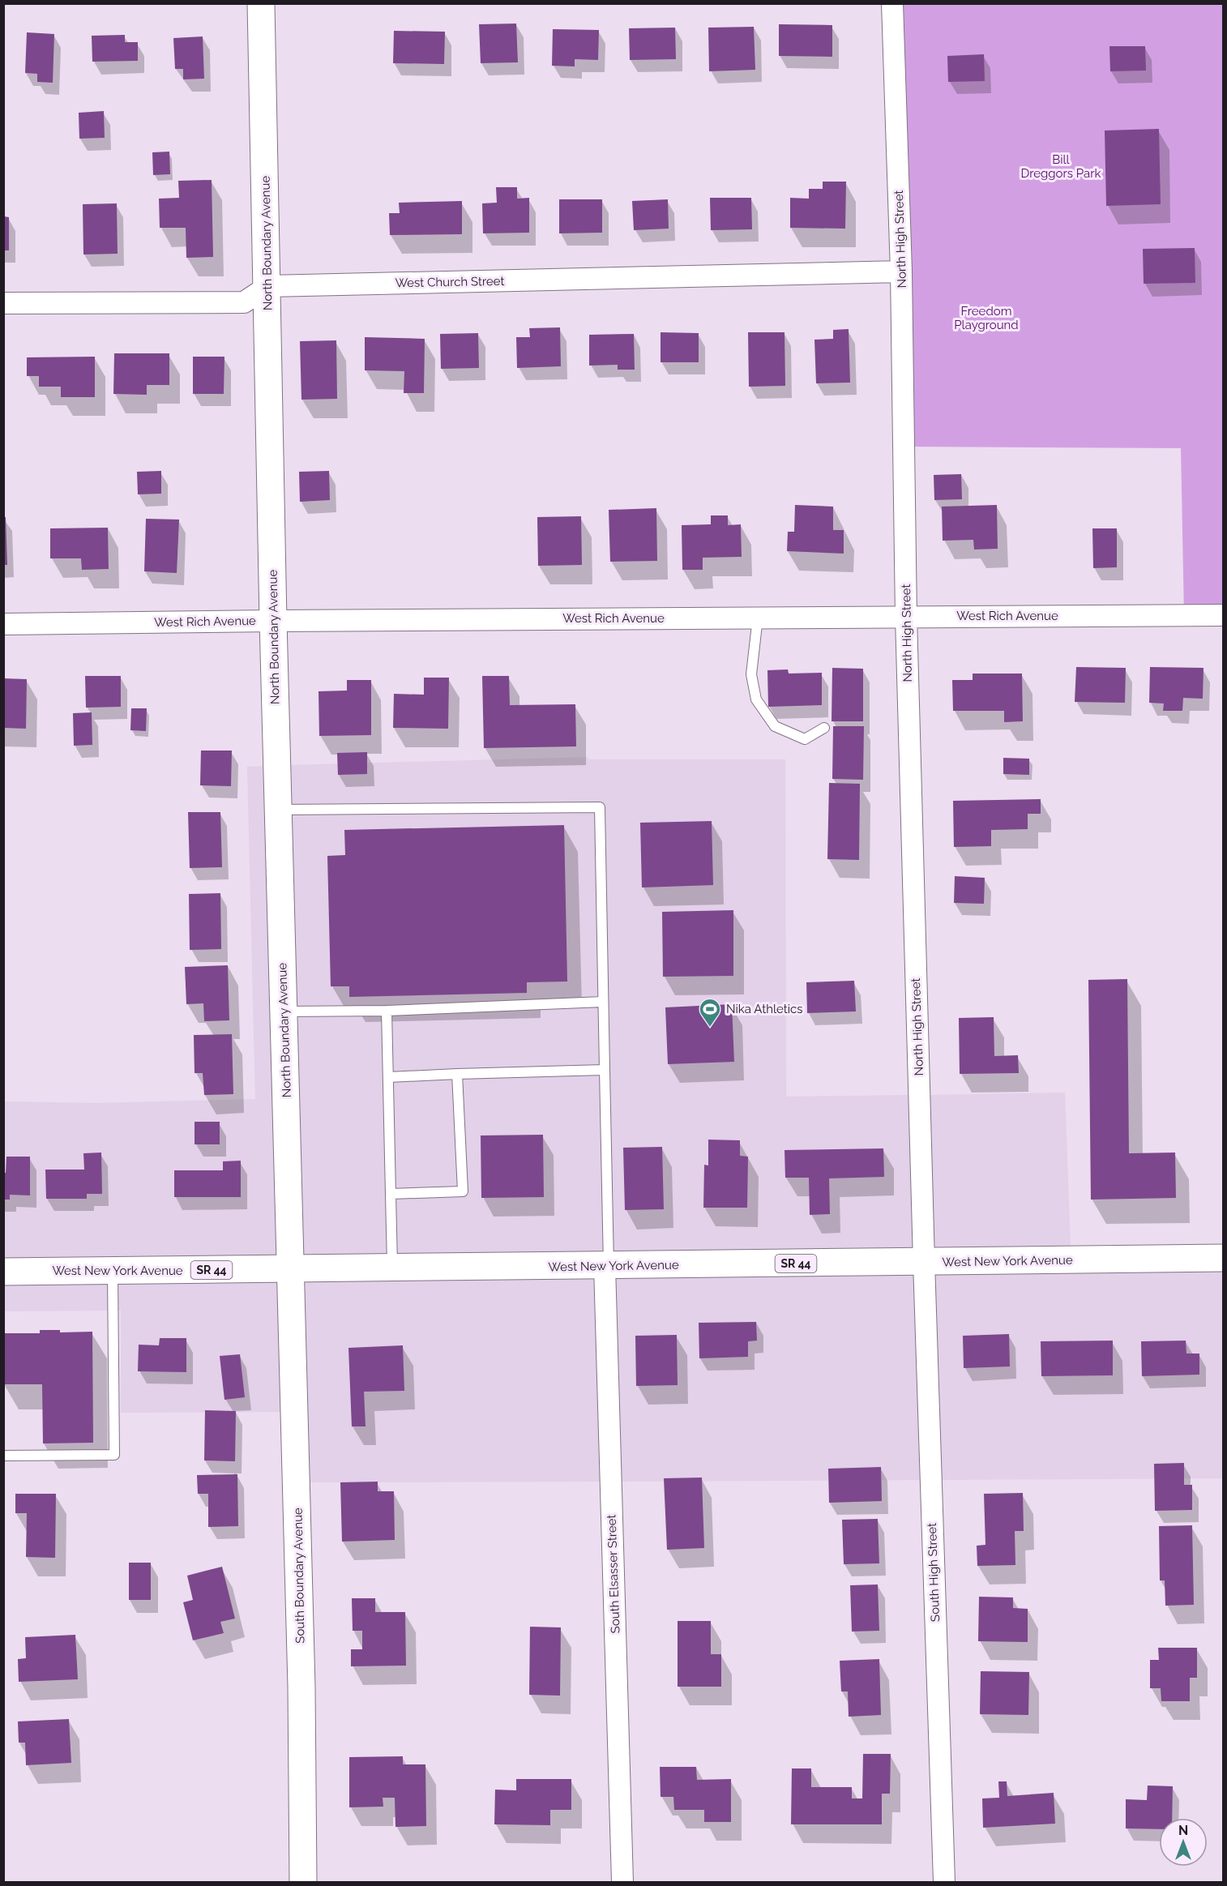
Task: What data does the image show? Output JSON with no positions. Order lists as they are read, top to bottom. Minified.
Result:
{"streets":{"street":["North High Street","North Boundary Avenue","West Church Street","West Rich Avenue","West New York Avenue","SR 44","South High Street","South Elsasser Street","South Boundary Avenue"]},"crossings":[["North High Street","West Church Street"],["North High Street","West Rich Avenue"],["North High Street","West New York Avenue"],["North High Street","South High Street"],["North Boundary Avenue","West Church Street"],["North Boundary Avenue","West Rich Avenue"],["North Boundary Avenue","West New York Avenue"],["North Boundary Avenue","South Boundary Avenue"],["West New York Avenue","South High Street"],["West New York Avenue","South Elsasser Street"],["West New York Avenue","South Boundary Avenue"]],"parks":["Bill Dreggors Park","Freedom Playground"],"places":{"sports":["Nika Athletics"]},"north":"top"}
